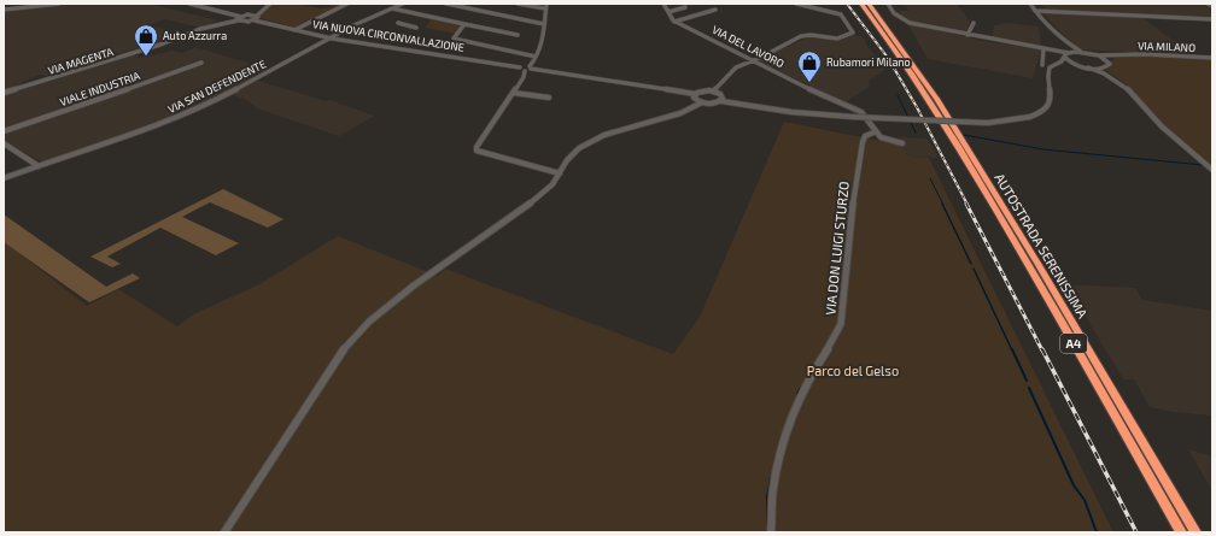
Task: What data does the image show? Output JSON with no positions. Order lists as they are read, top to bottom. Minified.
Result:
{"streets":{"highway":["AUTOSTRADA SERENISSIMA","A4"],"street":["VIA NUOVA CIRCONVALLAZIONE","VIA DEL LAVORO","VIA MILANO","VIA MAGENTA","VIA SAN DEFENDENTE","VIALE INDUSTRIA","VIA DON LUIGI STURZO"]},"crossings":[["VIA NUOVA CIRCONVALLAZIONE","VIA MAGENTA"],["VIA NUOVA CIRCONVALLAZIONE","VIA SAN DEFENDENTE"],["VIA DEL LAVORO","VIA DON LUIGI STURZO"]],"parks":["Parco del Gelso"],"places":{"shop":["Auto Azzurra","Rubamori Milano"]}}
